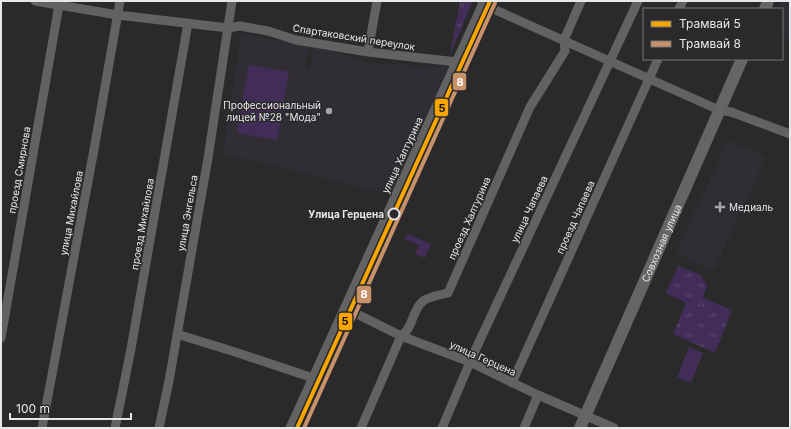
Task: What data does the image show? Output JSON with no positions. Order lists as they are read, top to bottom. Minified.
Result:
{"streets":{"street":["Спартаковский переулок","улица Халтурина","проезд Смирнова","улица Чапаева","улица Михайлова","улица Энгельса","проезд Чапаева","проезд Халтурина","проезд Михайлова","Совхозная улица","улица Герцена"]},"crossings":[["Спартаковский переулок","улица Халтурина"],["Спартаковский переулок","проезд Смирнова"],["Спартаковский переулок","улица Михайлова"],["Спартаковский переулок","улица Энгельса"],["Спартаковский переулок","проезд Михайлова"],["улица Халтурина","улица Герцена"],["улица Чапаева","улица Герцена"],["проезд Чапаева","улица Герцена"],["проезд Халтурина","улица Герцена"],["Совхозная улица","улица Герцена"]],"places":{"other":["Профессиональный лицей №28 \"Мода\"","Улица Герцена"],"health":["Медиаль"]},"lines":["tram line 5","tram line 8"],"legend":["Трамвай 5","Трамвай 8"],"scale_bar":"100 m"}
